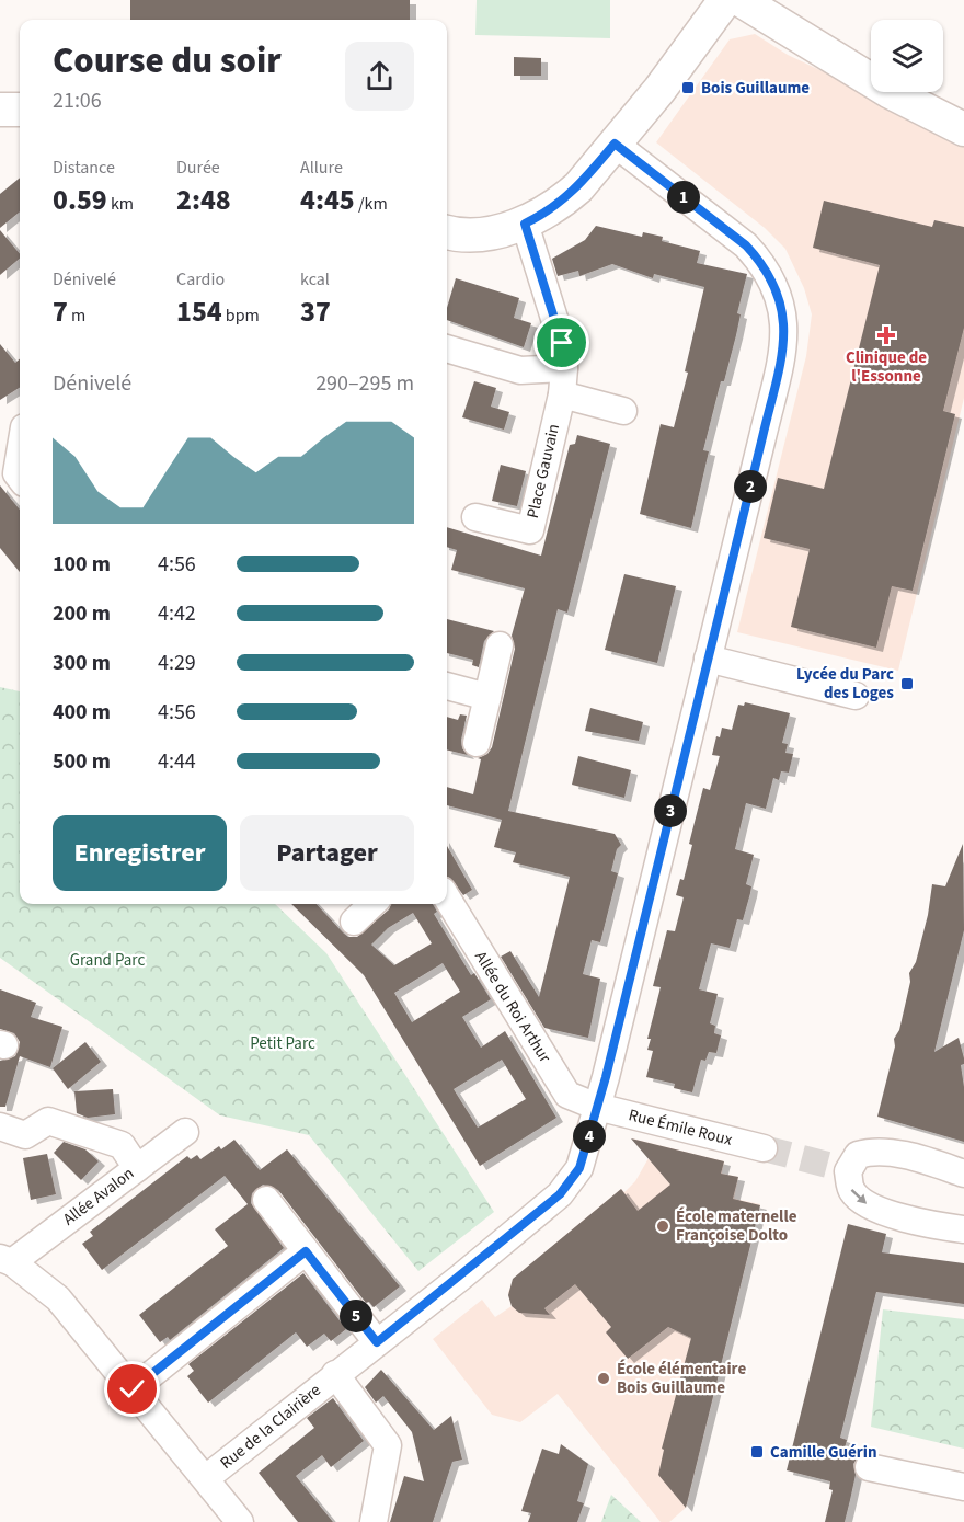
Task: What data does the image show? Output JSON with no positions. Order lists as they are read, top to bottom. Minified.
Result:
{"streets":{"street":["Place Gauvain","Allée du Roi Arthur","Rue Émile Roux","Allée Avalon","Rue de la Clairière"]},"crossings":[["Allée du Roi Arthur","Rue Émile Roux"],["Allée du Roi Arthur","Rue de la Clairière"],["Rue Émile Roux","Rue de la Clairière"]],"parks":["Grand Parc","Petit Parc"],"places":{"transit":["Bois Guillaume","Lycée du Parc des Loges","Camille Guérin"],"health":["Clinique de l'Essonne"],"other":["École maternelle Françoise Dolto","École élémentaire Bois Guillaume"]},"page":{"heading":["Course du soir","21:06"],"stats":[["Distance","0.59 km"],["Durée","2:48"],["Allure","4:45 /km"],["Dénivelé","7 m"],["Cardio","154 bpm"],["kcal","37"]],"pins":["1","2","3","4","5"],"chart":["Dénivelé","290–295 m"],"list":[{"name":"100 m","note":"4:56"},{"name":"200 m","note":"4:42"},{"name":"300 m","note":"4:29"},{"name":"400 m","note":"4:56"},{"name":"500 m","note":"4:44"}],"buttons":["Enregistrer","Partager"]}}
